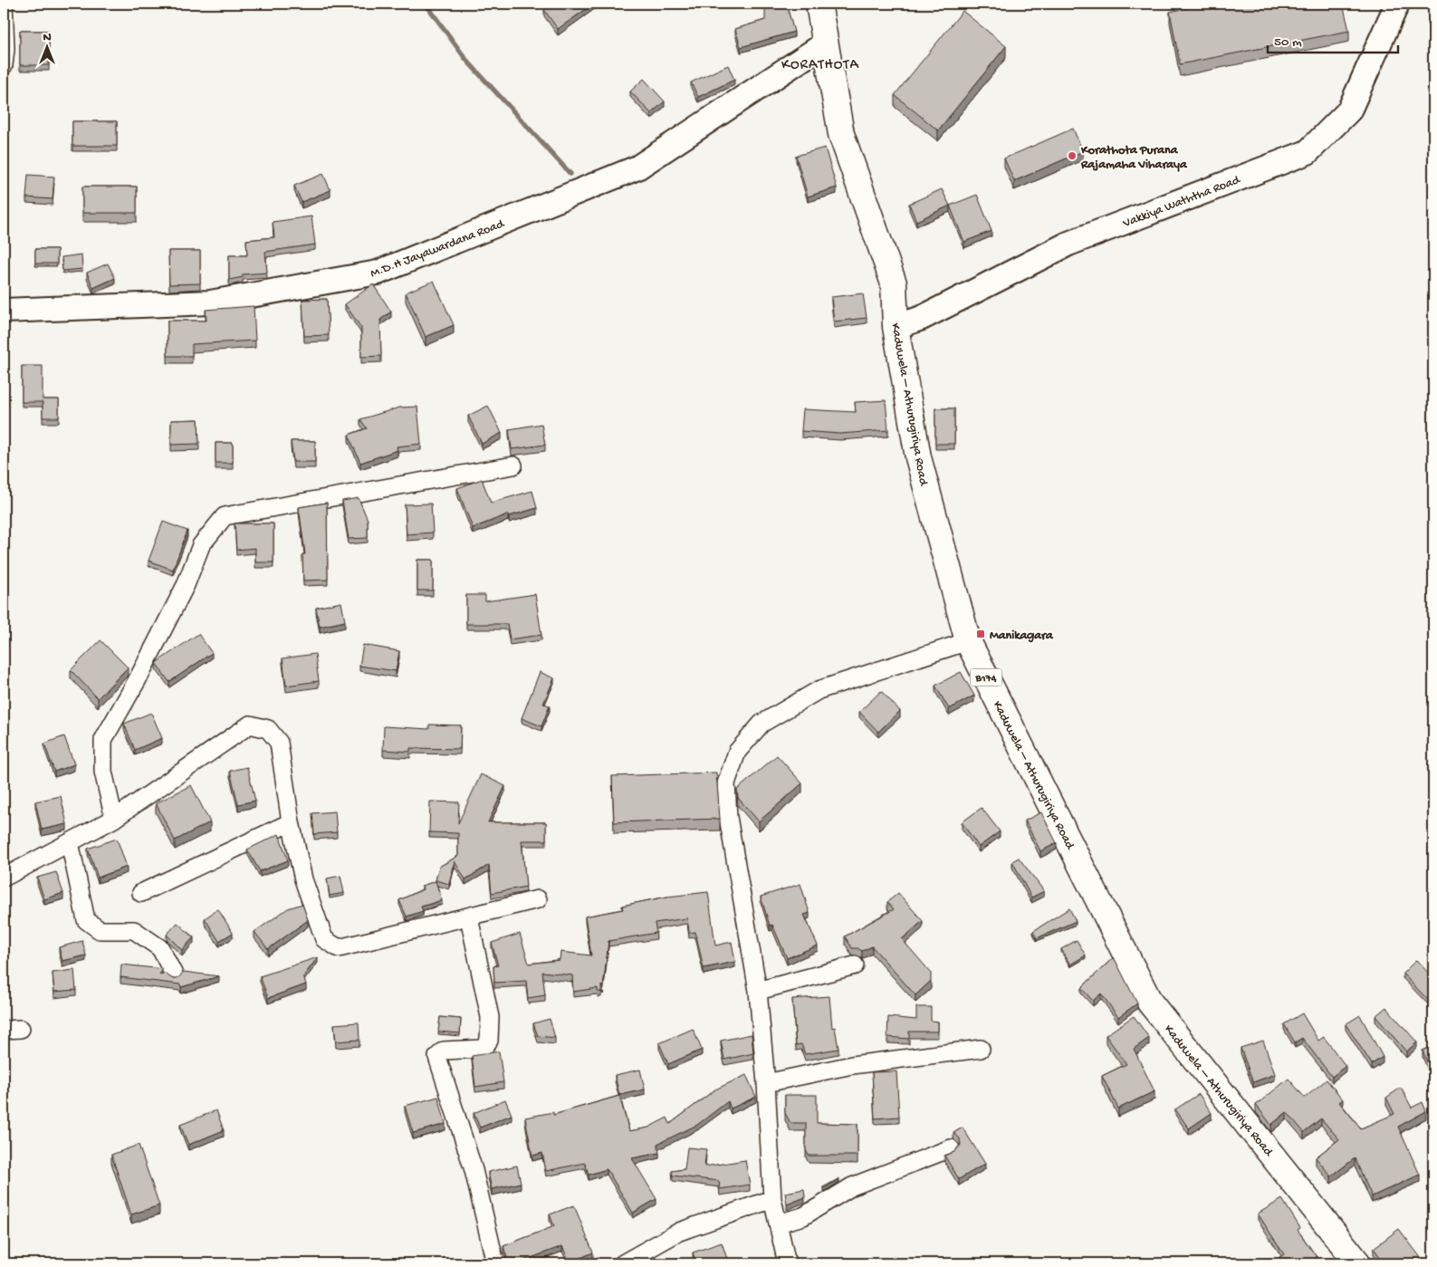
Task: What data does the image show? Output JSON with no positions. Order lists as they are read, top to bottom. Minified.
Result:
{"streets":{"main road":["Kaduwela – Athurugiriya Road","B174"],"street":["Vakkiya Waththa Road","M.D.H Jayawardana Road"]},"crossings":[["Vakkiya Waththa Road","Kaduwela – Athurugiriya Road"],["M.D.H Jayawardana Road","Kaduwela – Athurugiriya Road"]],"districts":["KORATHOTA"],"places":{"other":["Korathota Purana Rajamaha Viharaya"],"transit":["Manikagara"]},"scale_bar":"50 m","north":"top"}
